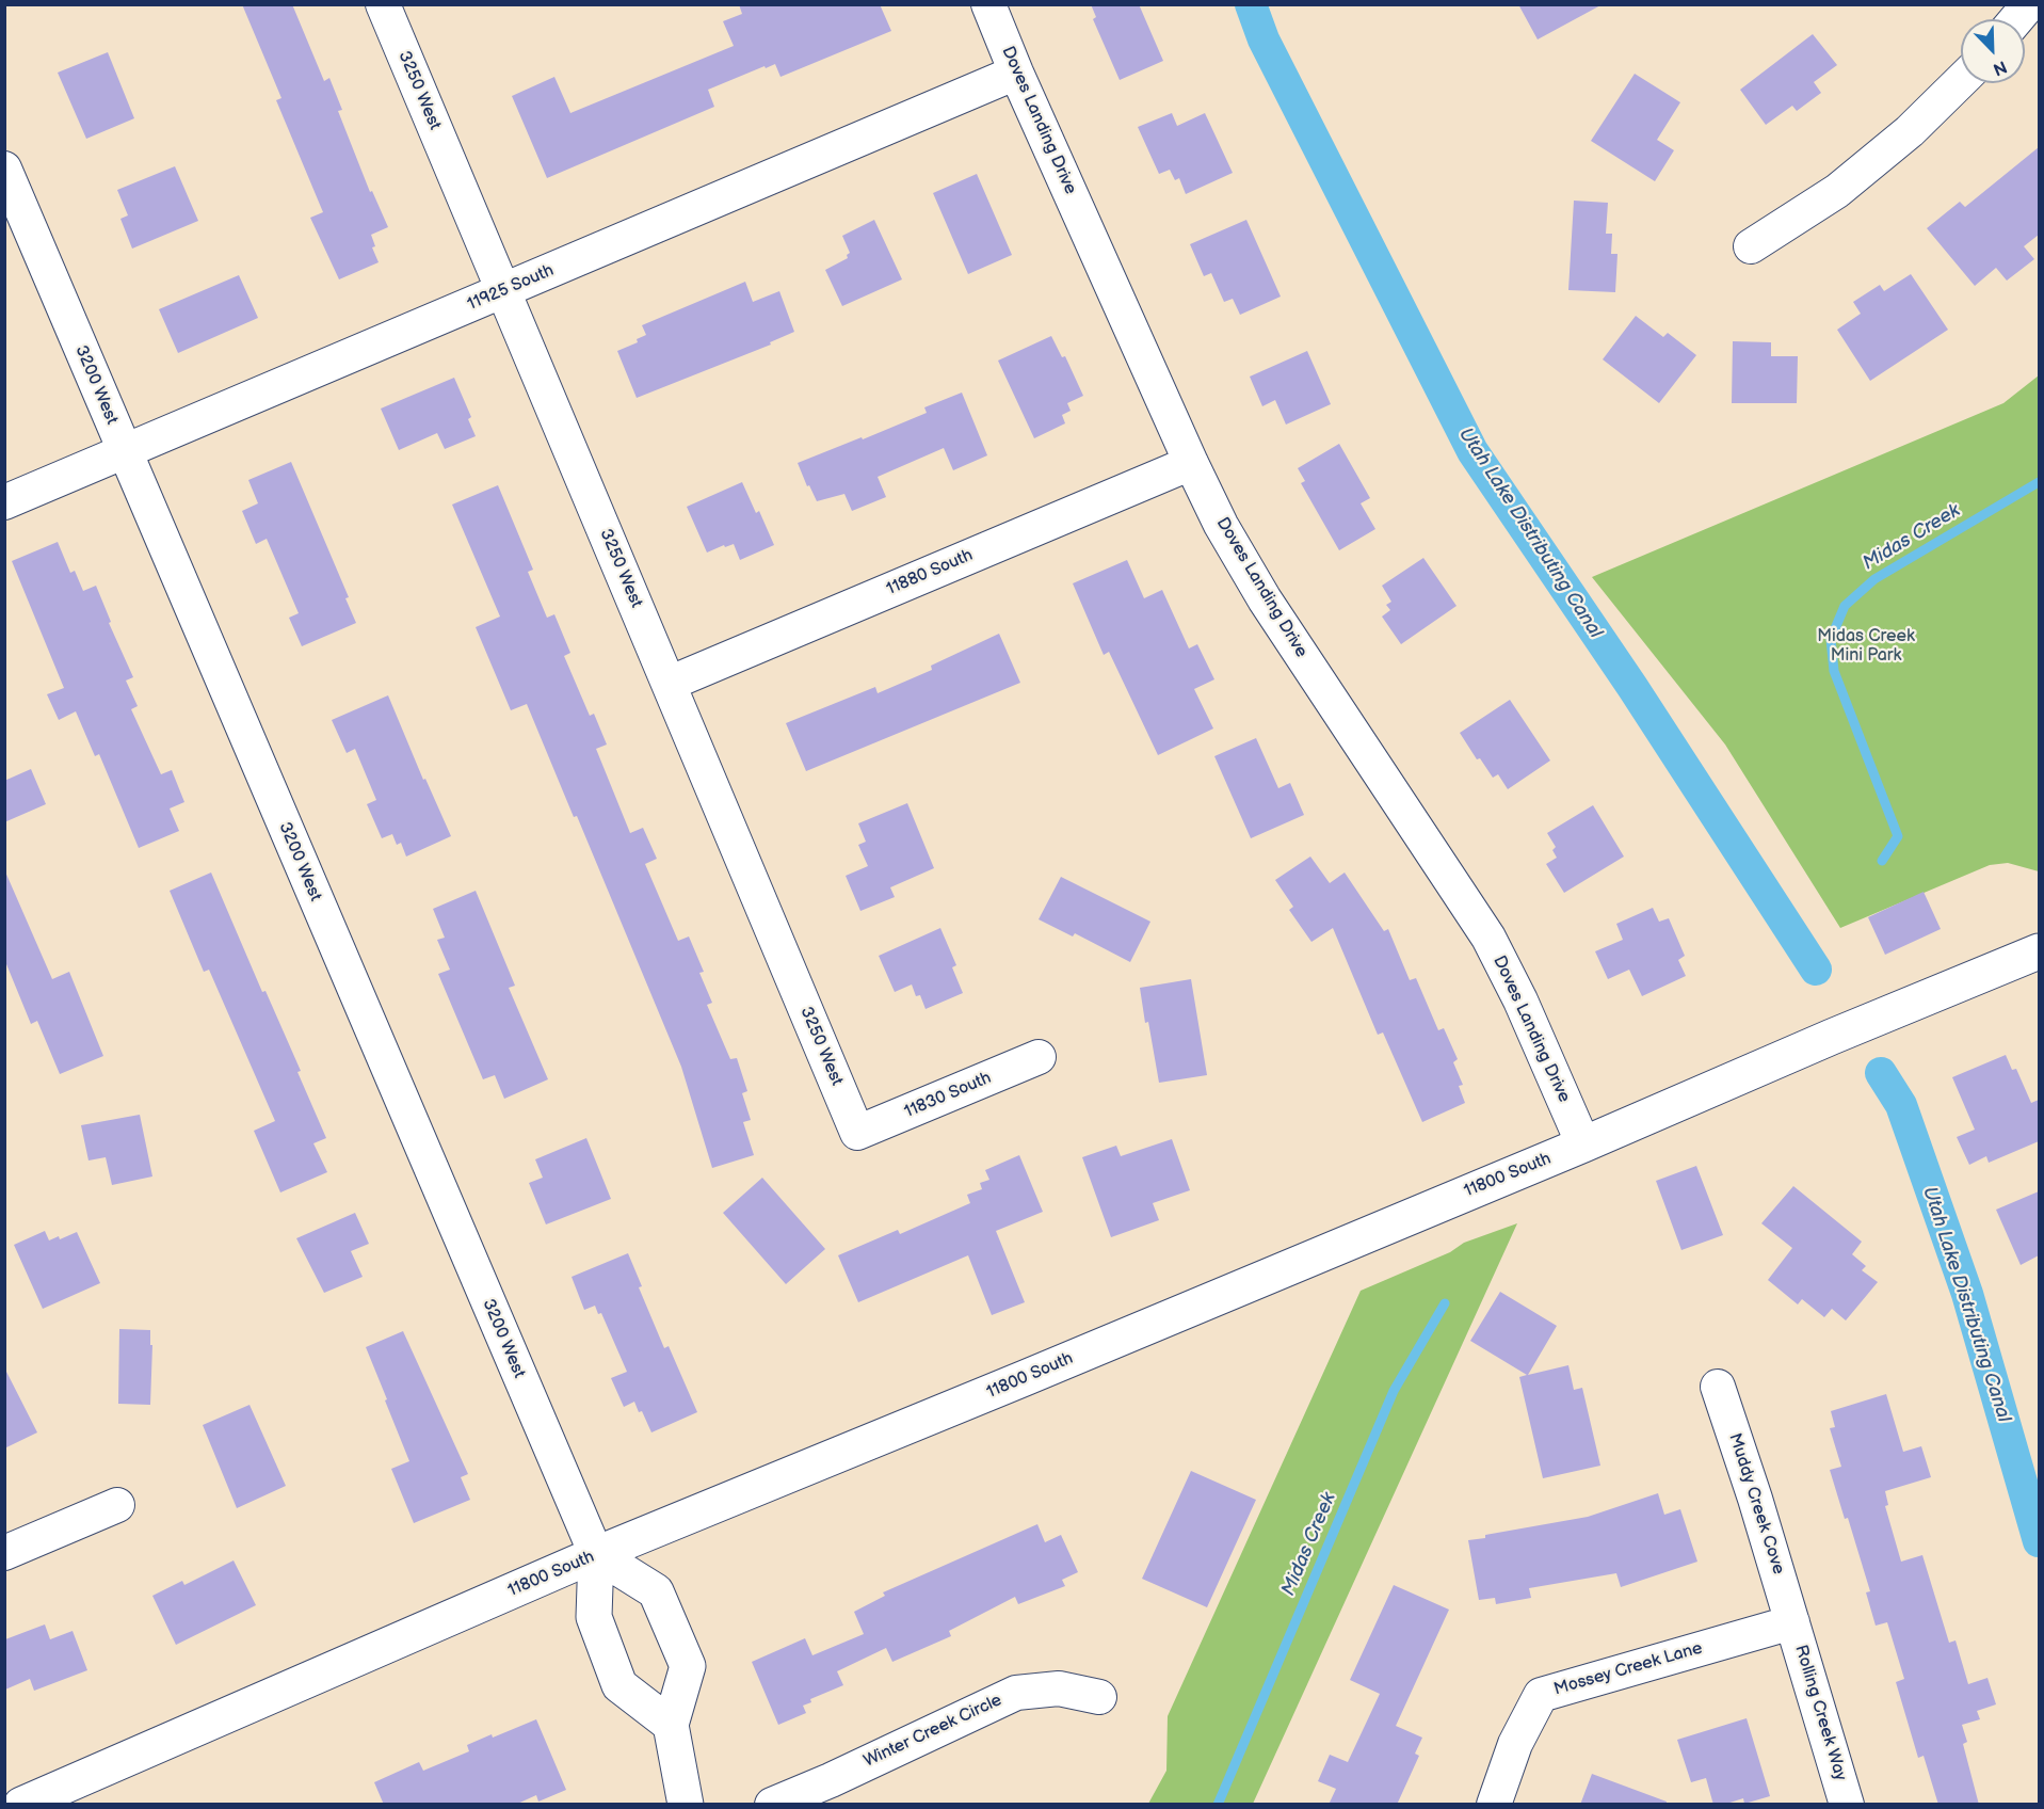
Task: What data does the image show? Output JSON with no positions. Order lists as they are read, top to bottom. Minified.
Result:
{"streets":{"main road":["3200 West","11800 South"],"street":["3250 West","Doves Landing Drive","11925 South","11880 South","11830 South","Muddy Creek Cove","Mossey Creek Lane","Rolling Creek Way","Winter Creek Circle"]},"crossings":[["3250 West","11925 South"],["3250 West","11880 South"],["3250 West","11830 South"],["Doves Landing Drive","11925 South"],["Doves Landing Drive","11880 South"],["Doves Landing Drive","11800 South"],["11925 South","3200 West"],["3200 West","11800 South"],["Muddy Creek Cove","Mossey Creek Lane"],["Muddy Creek Cove","Rolling Creek Way"],["Mossey Creek Lane","Rolling Creek Way"]],"water":["Utah Lake Distributing Canal","Midas Creek"],"parks":["Midas Creek Mini Park"],"north":"bottom right"}
